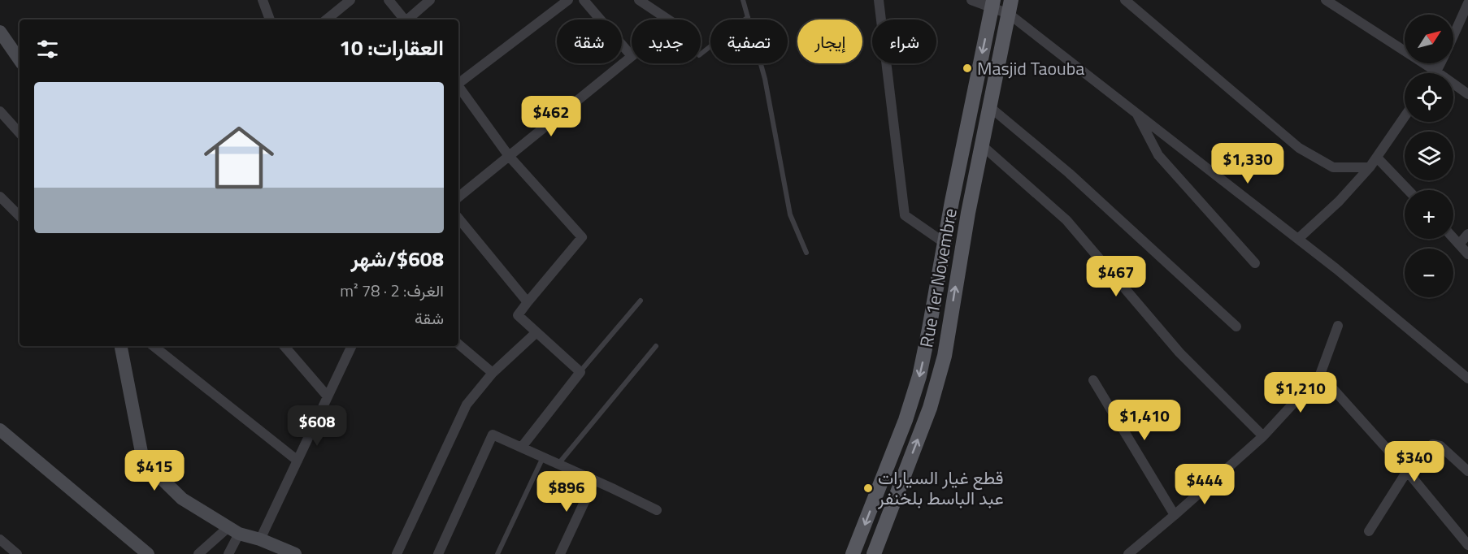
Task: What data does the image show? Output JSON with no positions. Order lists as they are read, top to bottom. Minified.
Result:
{"streets":{"main road":["Rue 1er Novembre"]},"places":["Masjid Taouba","قطع غيار السيارات عبد الباسط بلخنفر"],"north":"top right","page":{"map_buttons":["+","−"],"chip":["شراء","إيجار","تصفية","جديد","شقة"],"heading":"العقارات: 10","list":[{"name":"$608/شهر","note":"الغرف: 2 · 78 m² · شقة"}],"price":["$462","$1,330","$467","$1,210","$1,410","$608","$340","$415","$444","$896"]}}
